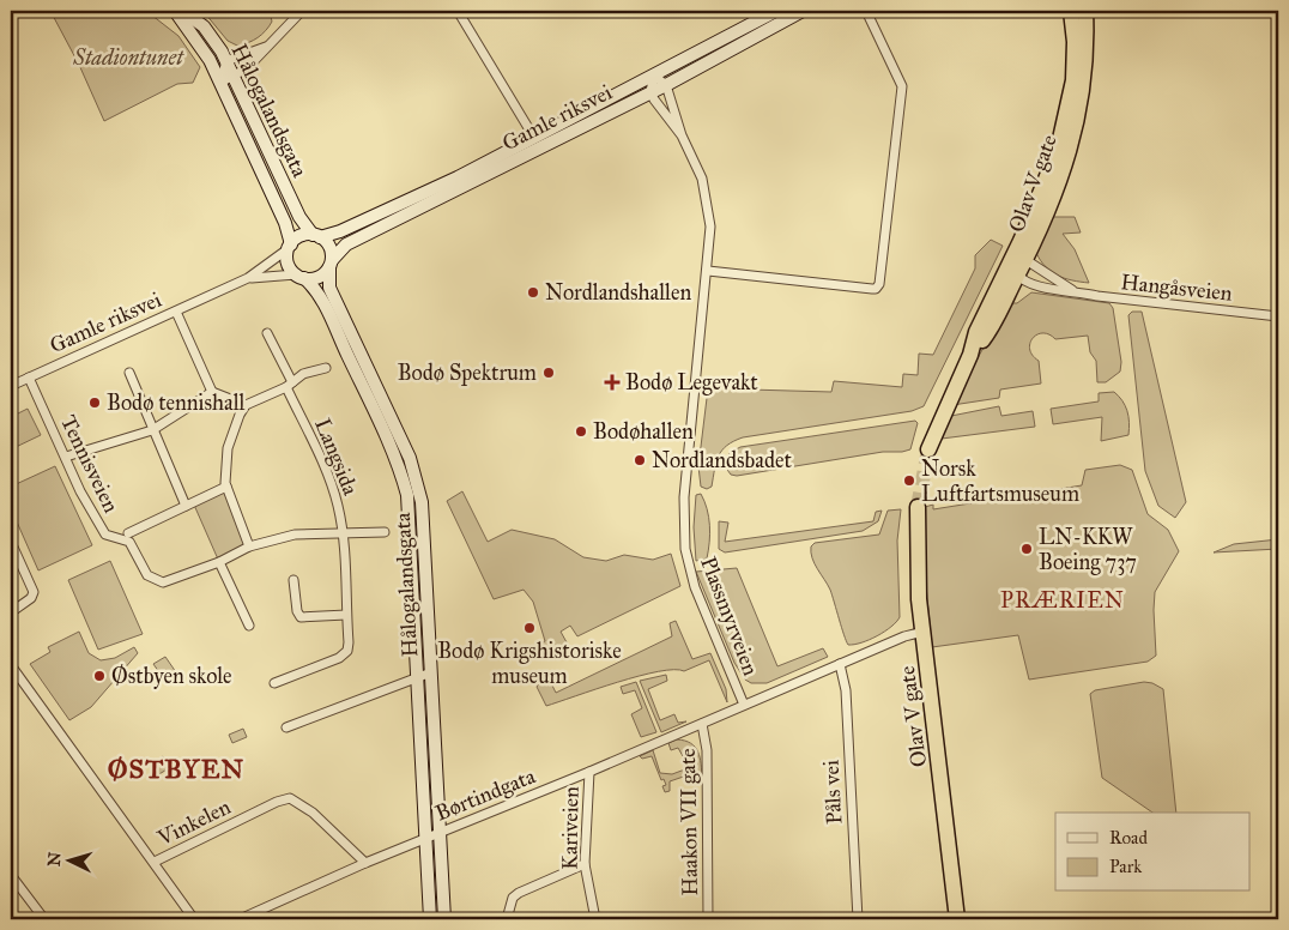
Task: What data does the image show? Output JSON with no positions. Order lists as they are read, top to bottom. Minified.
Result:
{"streets":{"highway":["Olav V gate"],"street":["Hålogalandsgata","Gamle riksvei","Hangåsveien","Langsida","Tennisveien","Plassmyrveien","Påls vei","Børtindgata","Vinkelen","Haakon VII gate","Kariveien"]},"crossings":[["Hålogalandsgata","Gamle riksvei"],["Hålogalandsgata","Børtindgata"],["Gamle riksvei","Tennisveien"],["Gamle riksvei","Plassmyrveien"],["Olav V gate","Plassmyrveien"],["Langsida","Tennisveien"],["Plassmyrveien","Påls vei"],["Plassmyrveien","Børtindgata"],["Børtindgata","Vinkelen"],["Børtindgata","Haakon VII gate"],["Børtindgata","Kariveien"]],"districts":["PRÆRIEN","ØSTBYEN"],"parks":["Stadiontunet"],"places":{"other":["Nordlandshallen","Bodø Spektrum","Bodø tennishall","Bodøhallen","Nordlandsbadet","Norsk Luftfartsmuseum","LN-KKW Boeing 737","Bodø Krigshistoriske museum","Østbyen skole"],"health":["Bodø Legevakt"]},"legend":["Road","Park"],"north":"left"}
